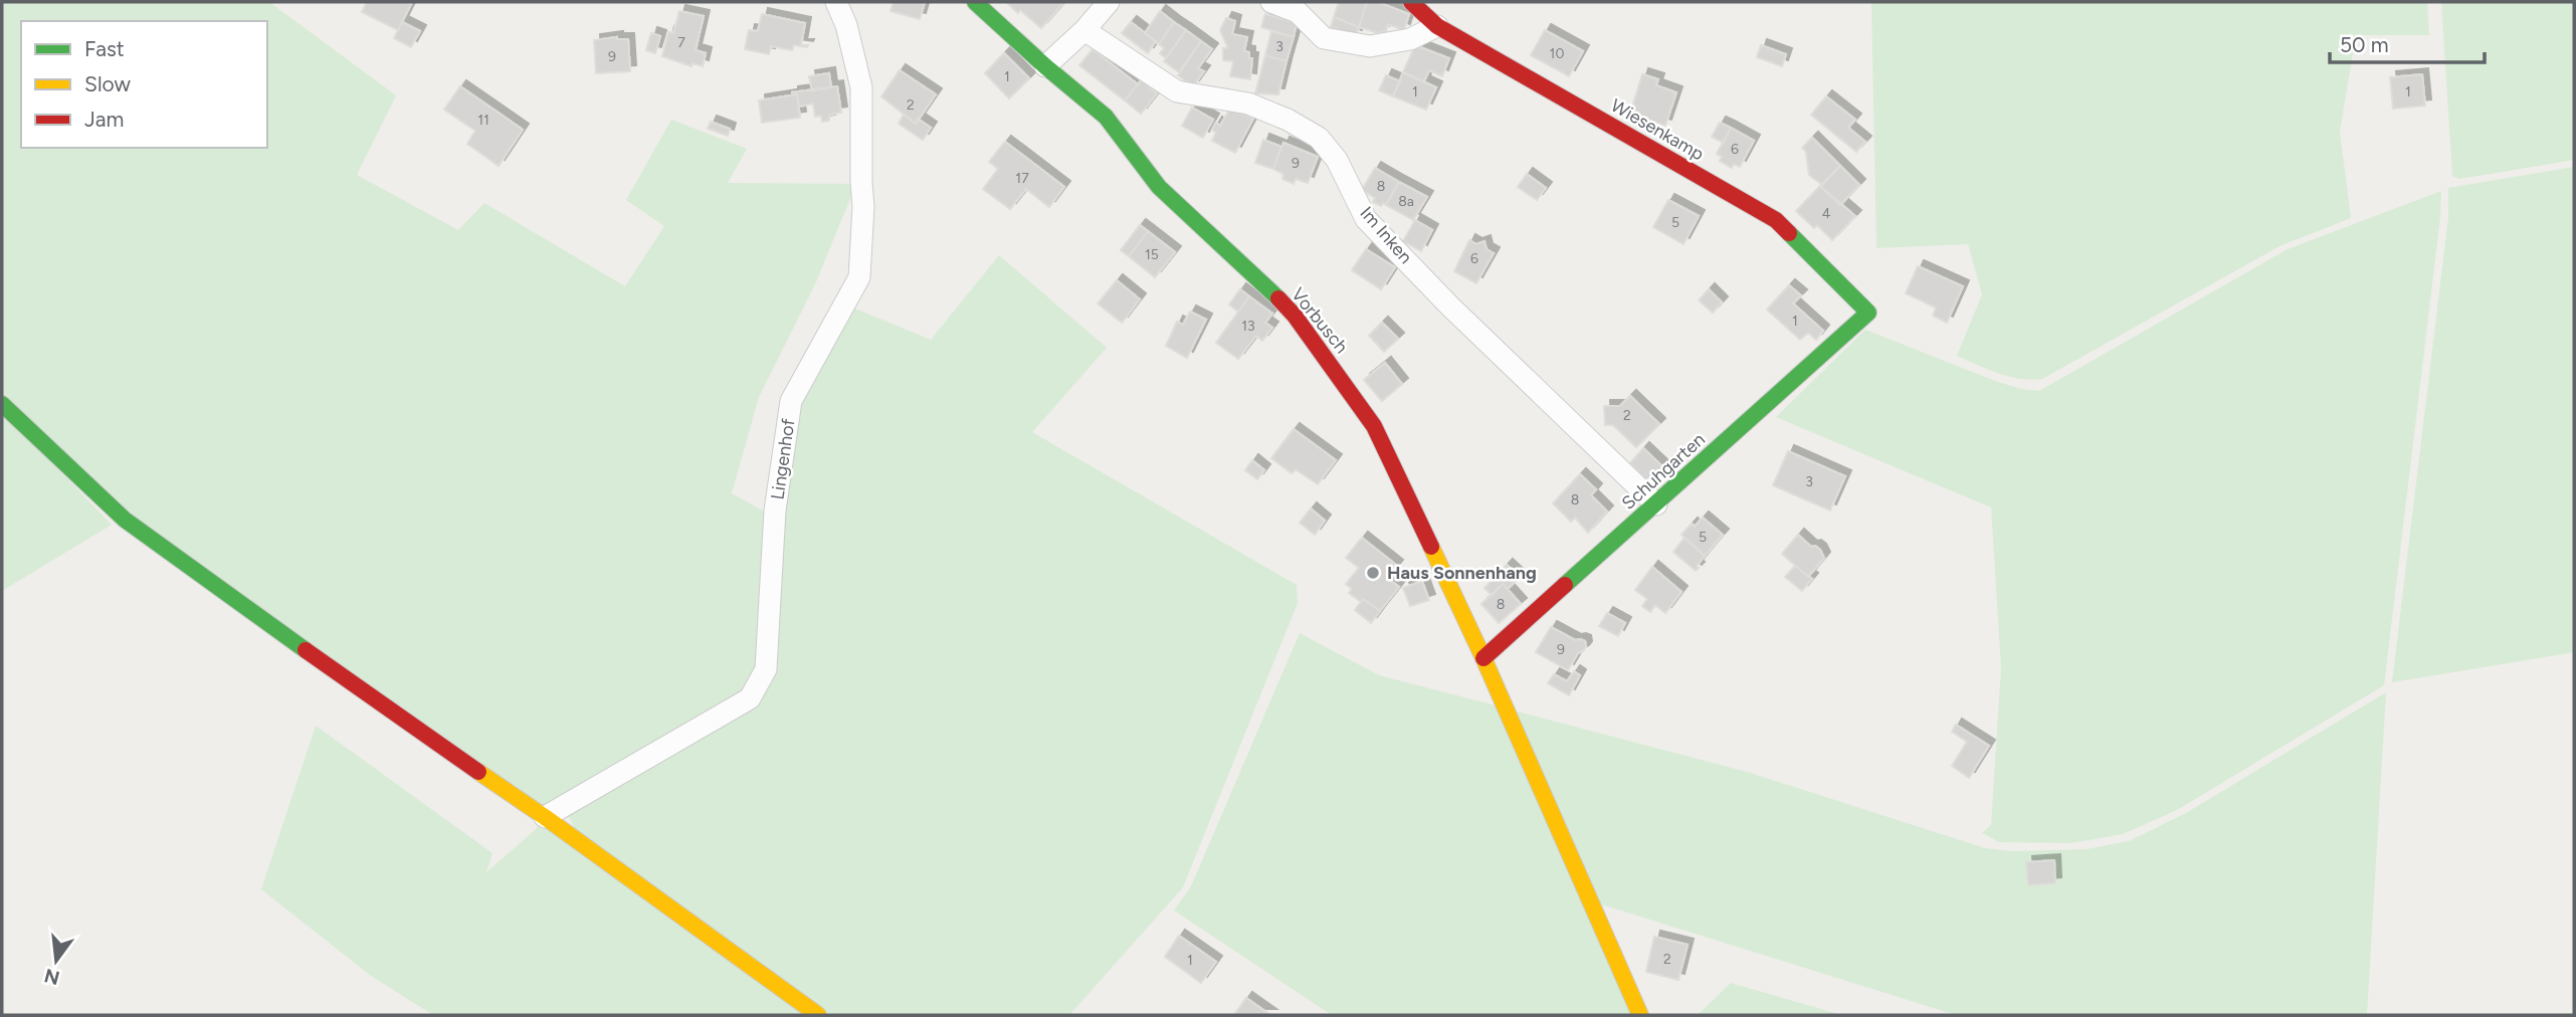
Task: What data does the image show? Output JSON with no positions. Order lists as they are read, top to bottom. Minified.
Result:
{"streets":{"street":["Wiesenkamp","Im Inken","Vorbusch","Lingenhof","Schuhgarten"]},"crossings":[["Wiesenkamp","Schuhgarten"],["Im Inken","Schuhgarten"],["Vorbusch","Schuhgarten"]],"places":["Haus Sonnenhang"],"house_numbers":["7","3","10","9","1","1","1","2","11","6","9","17","8","8a","4","5","15","6","1","13","2","3","8","5","8","9","2","1"],"legend":["Fast","Slow","Jam"],"scale_bar":"50 m","north":"bottom"}
